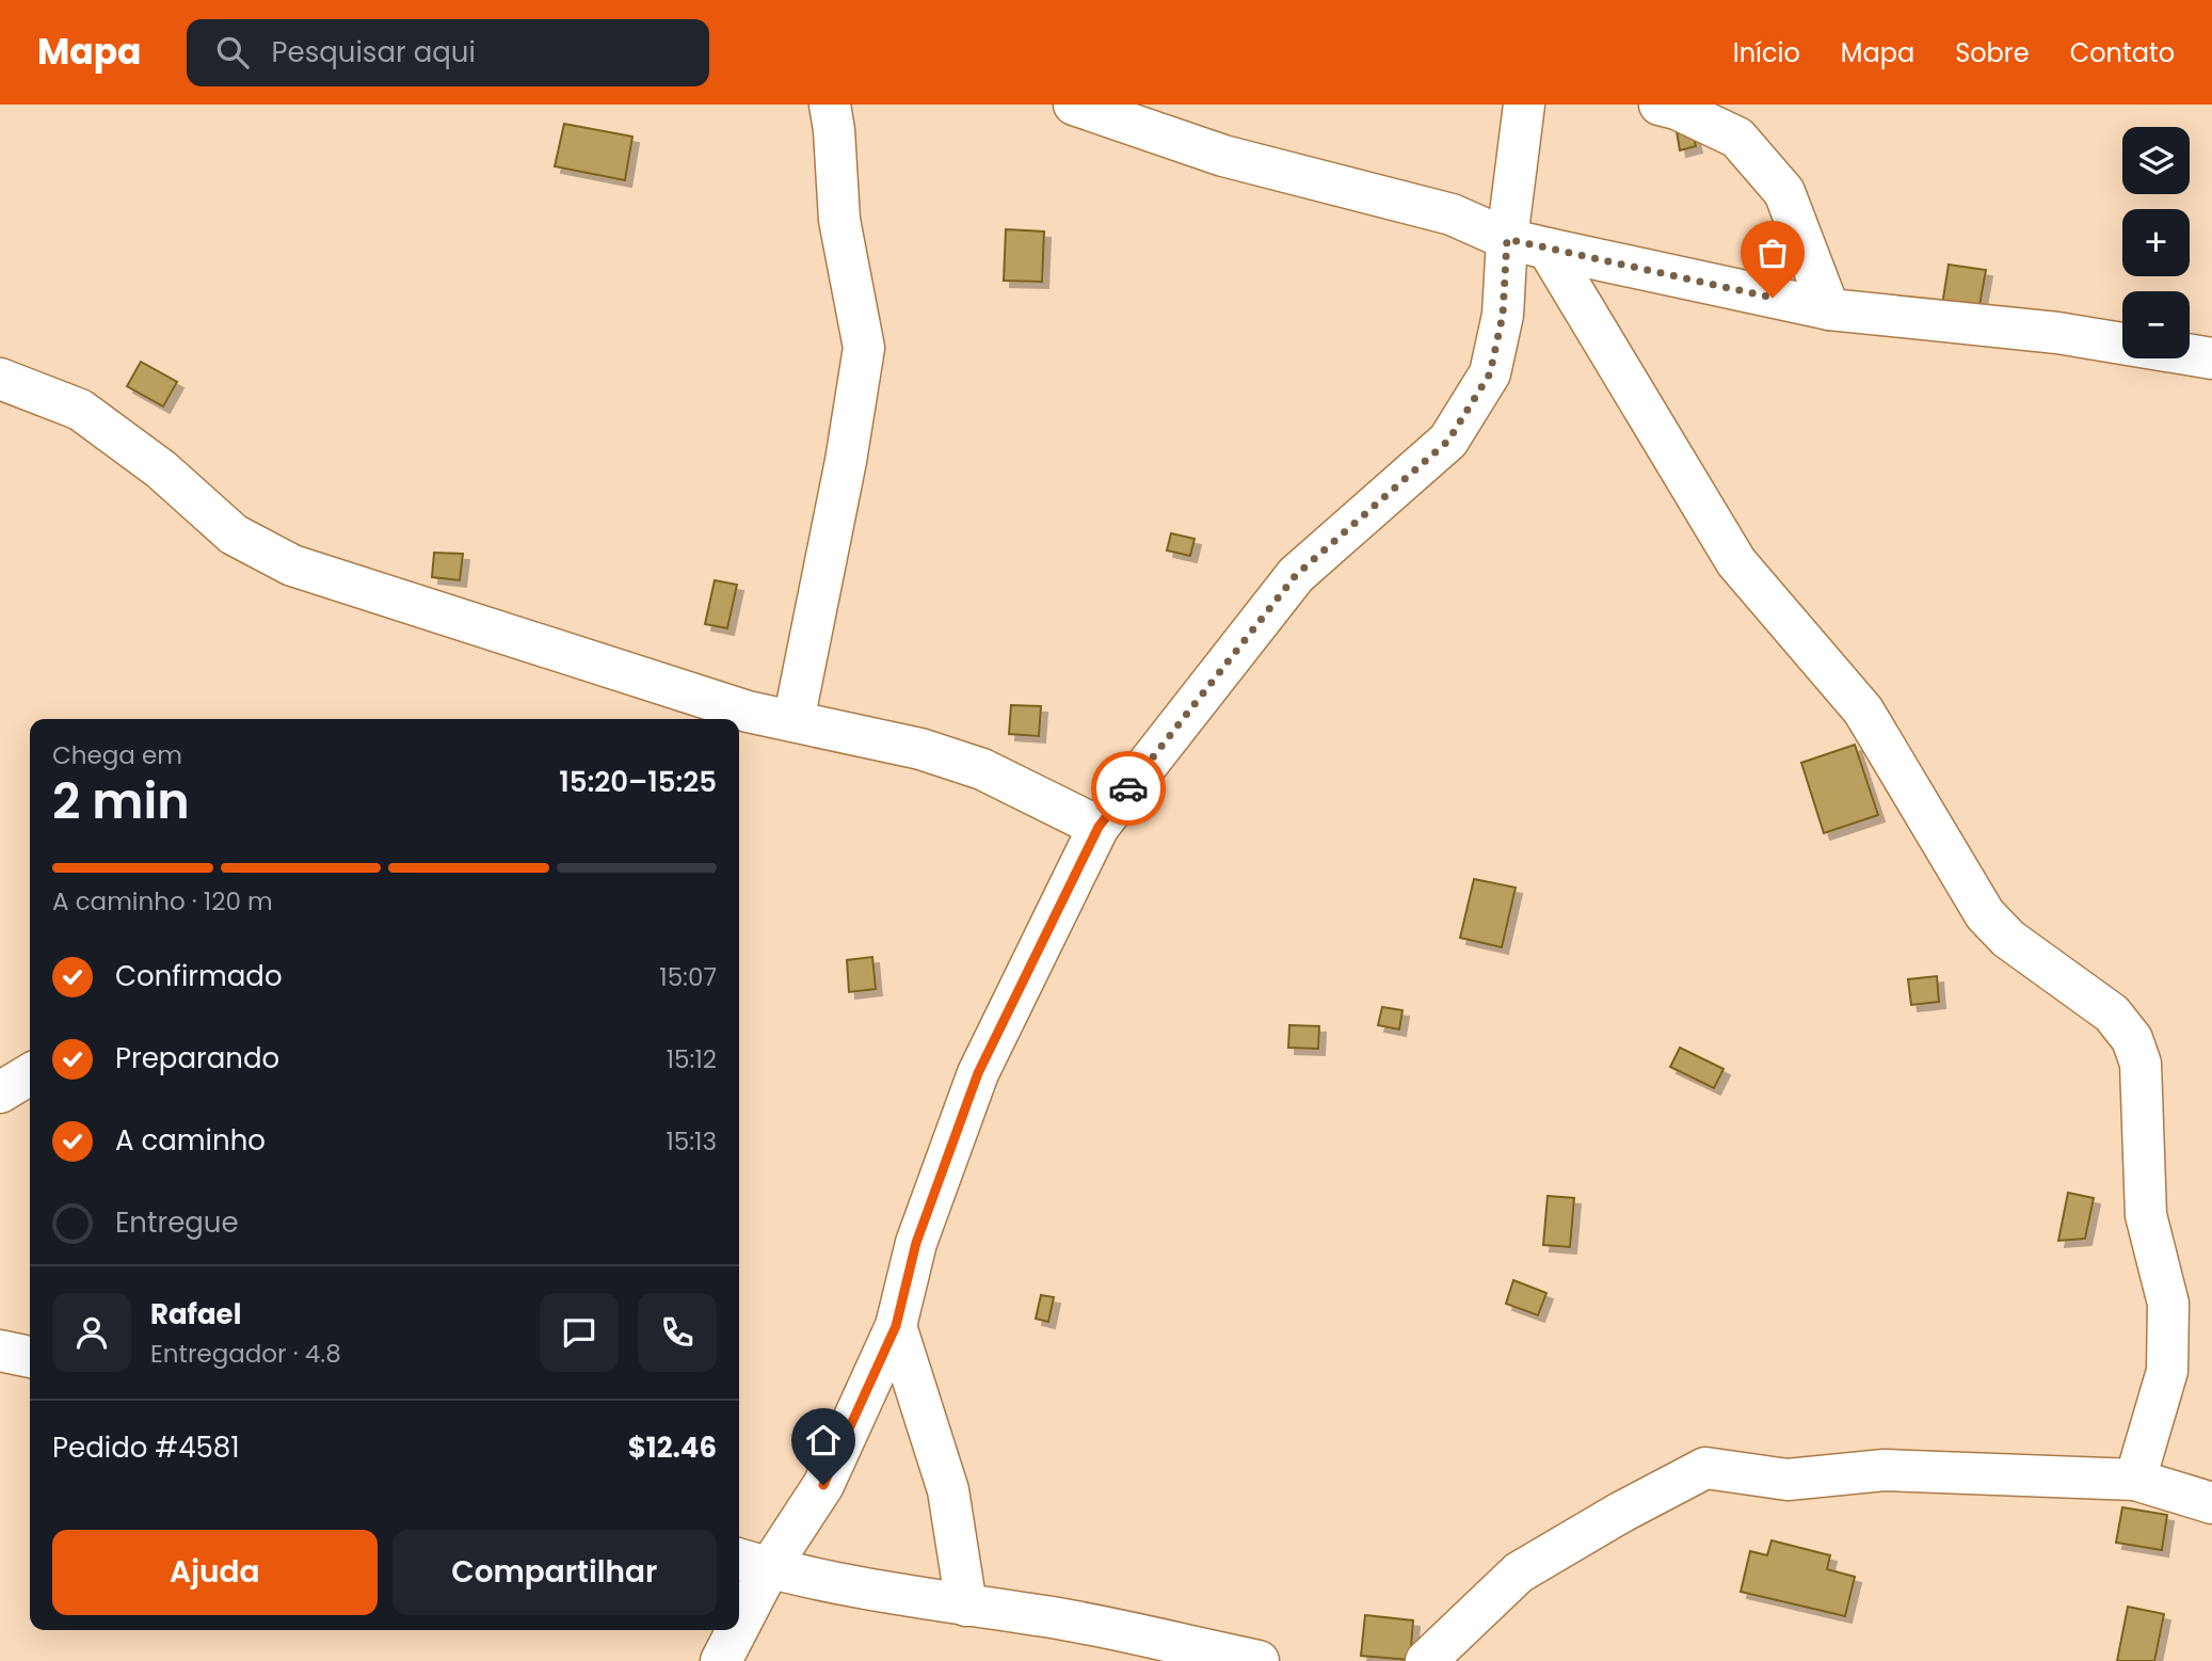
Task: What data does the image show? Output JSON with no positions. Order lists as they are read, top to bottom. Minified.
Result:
{"page":{"header":"Mapa","search":"Pesquisar aqui","nav":["Início","Mapa","Sobre","Contato"],"map_buttons":["+","−"],"heading":["2 min","Chega em","15:20–15:25"],"panel":["Rafael","Entregador · 4.8","Pedido #4581","$12.46"],"bar":"A caminho · 120 m","list":[["Confirmado","15:07"],["Preparando","15:12"],["A caminho","15:13"],"Entregue"],"buttons":["Ajuda","Compartilhar"]}}
